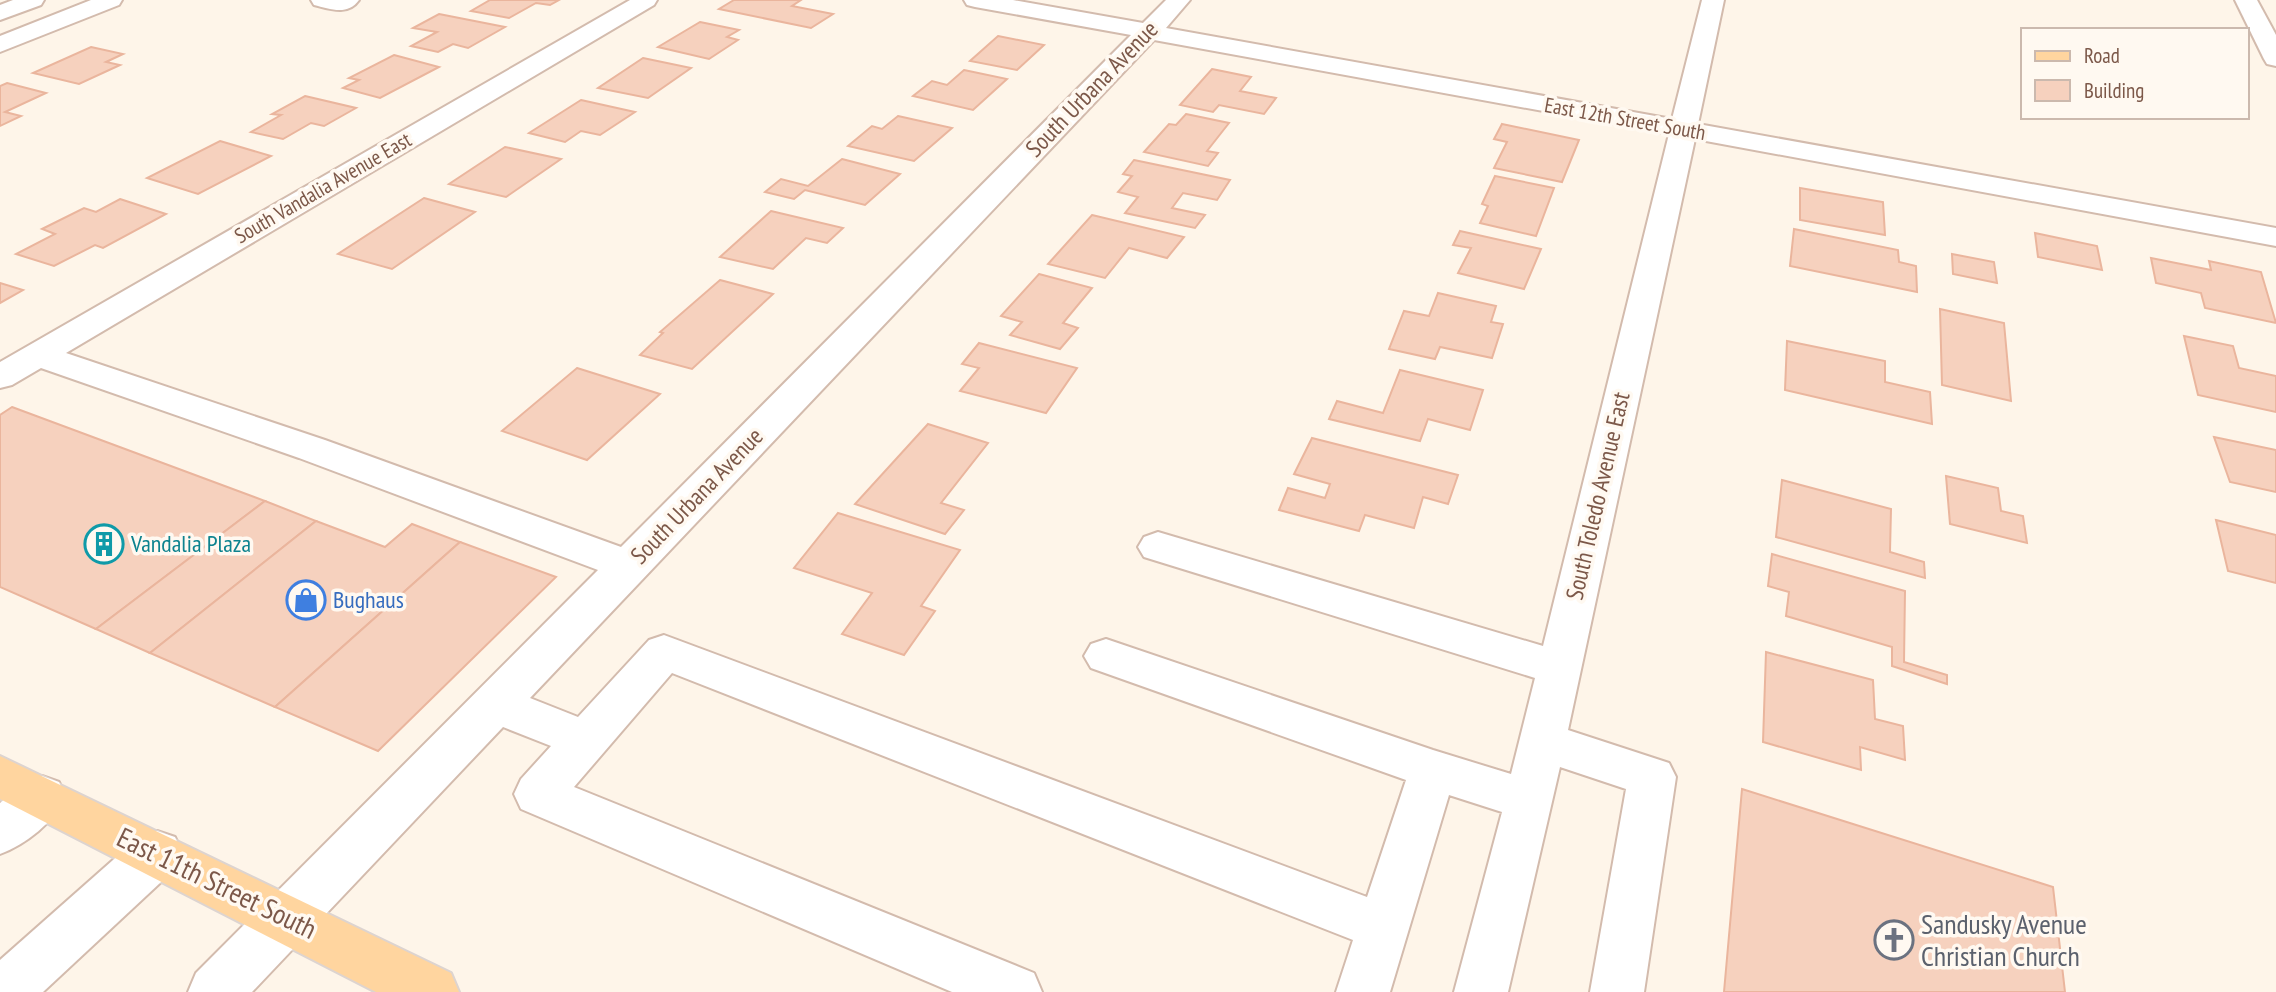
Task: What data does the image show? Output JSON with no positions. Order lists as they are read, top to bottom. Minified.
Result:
{"streets":{"main road":["East 11th Street South"],"street":["South Urbana Avenue","East 12th Street South","South Vandalia Avenue East","South Toledo Avenue East"]},"crossings":[["South Urbana Avenue","East 12th Street South"],["South Urbana Avenue","East 11th Street South"],["East 12th Street South","South Toledo Avenue East"]],"places":{"building":["Vandalia Plaza"],"shop":["Bughaus"],"church":["Sandusky Avenue Christian Church"]},"legend":["Road","Building"]}
